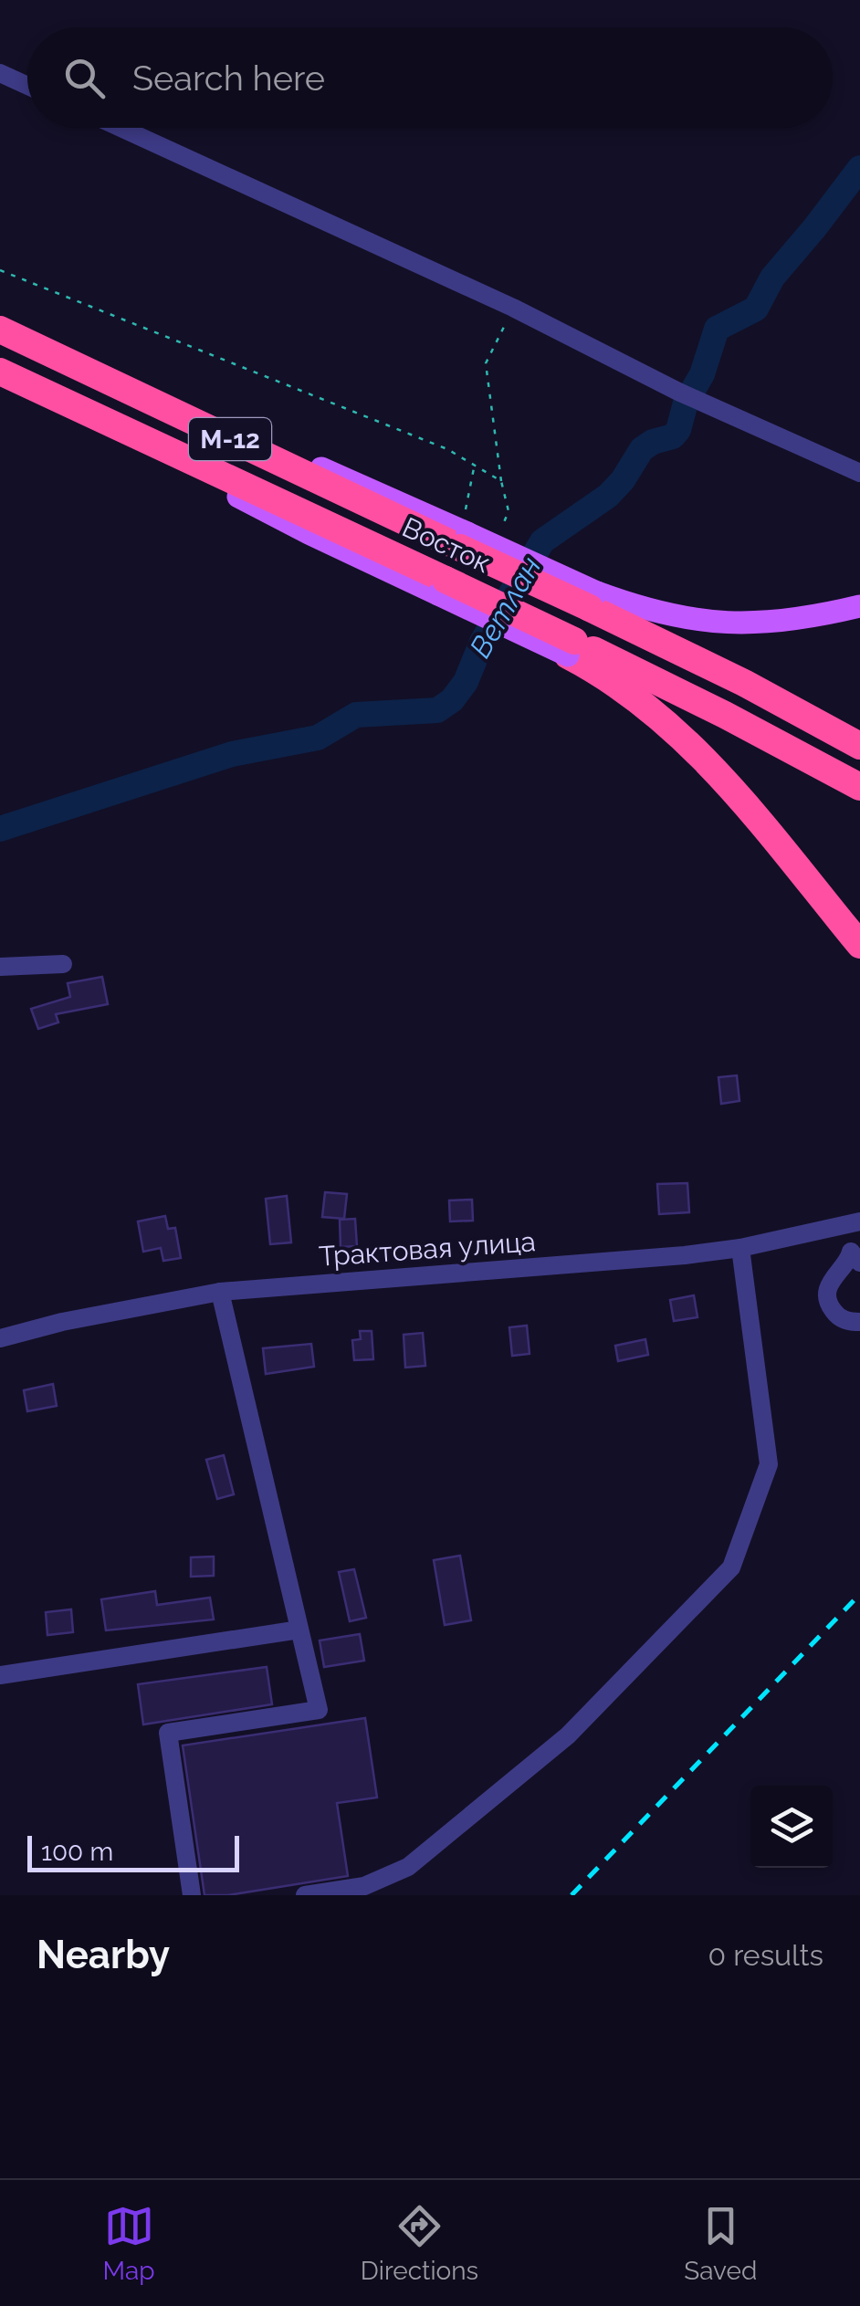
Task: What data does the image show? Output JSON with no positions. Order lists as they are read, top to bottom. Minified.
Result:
{"streets":{"highway":["М-12","Восток"],"street":["Трактовая улица"]},"water":["Ветлан"],"scale_bar":"100 m","page":{"search":"Search here","scale":"100 m","heading":["Nearby","0 results"],"nav":["Map","Directions","Saved"]}}
